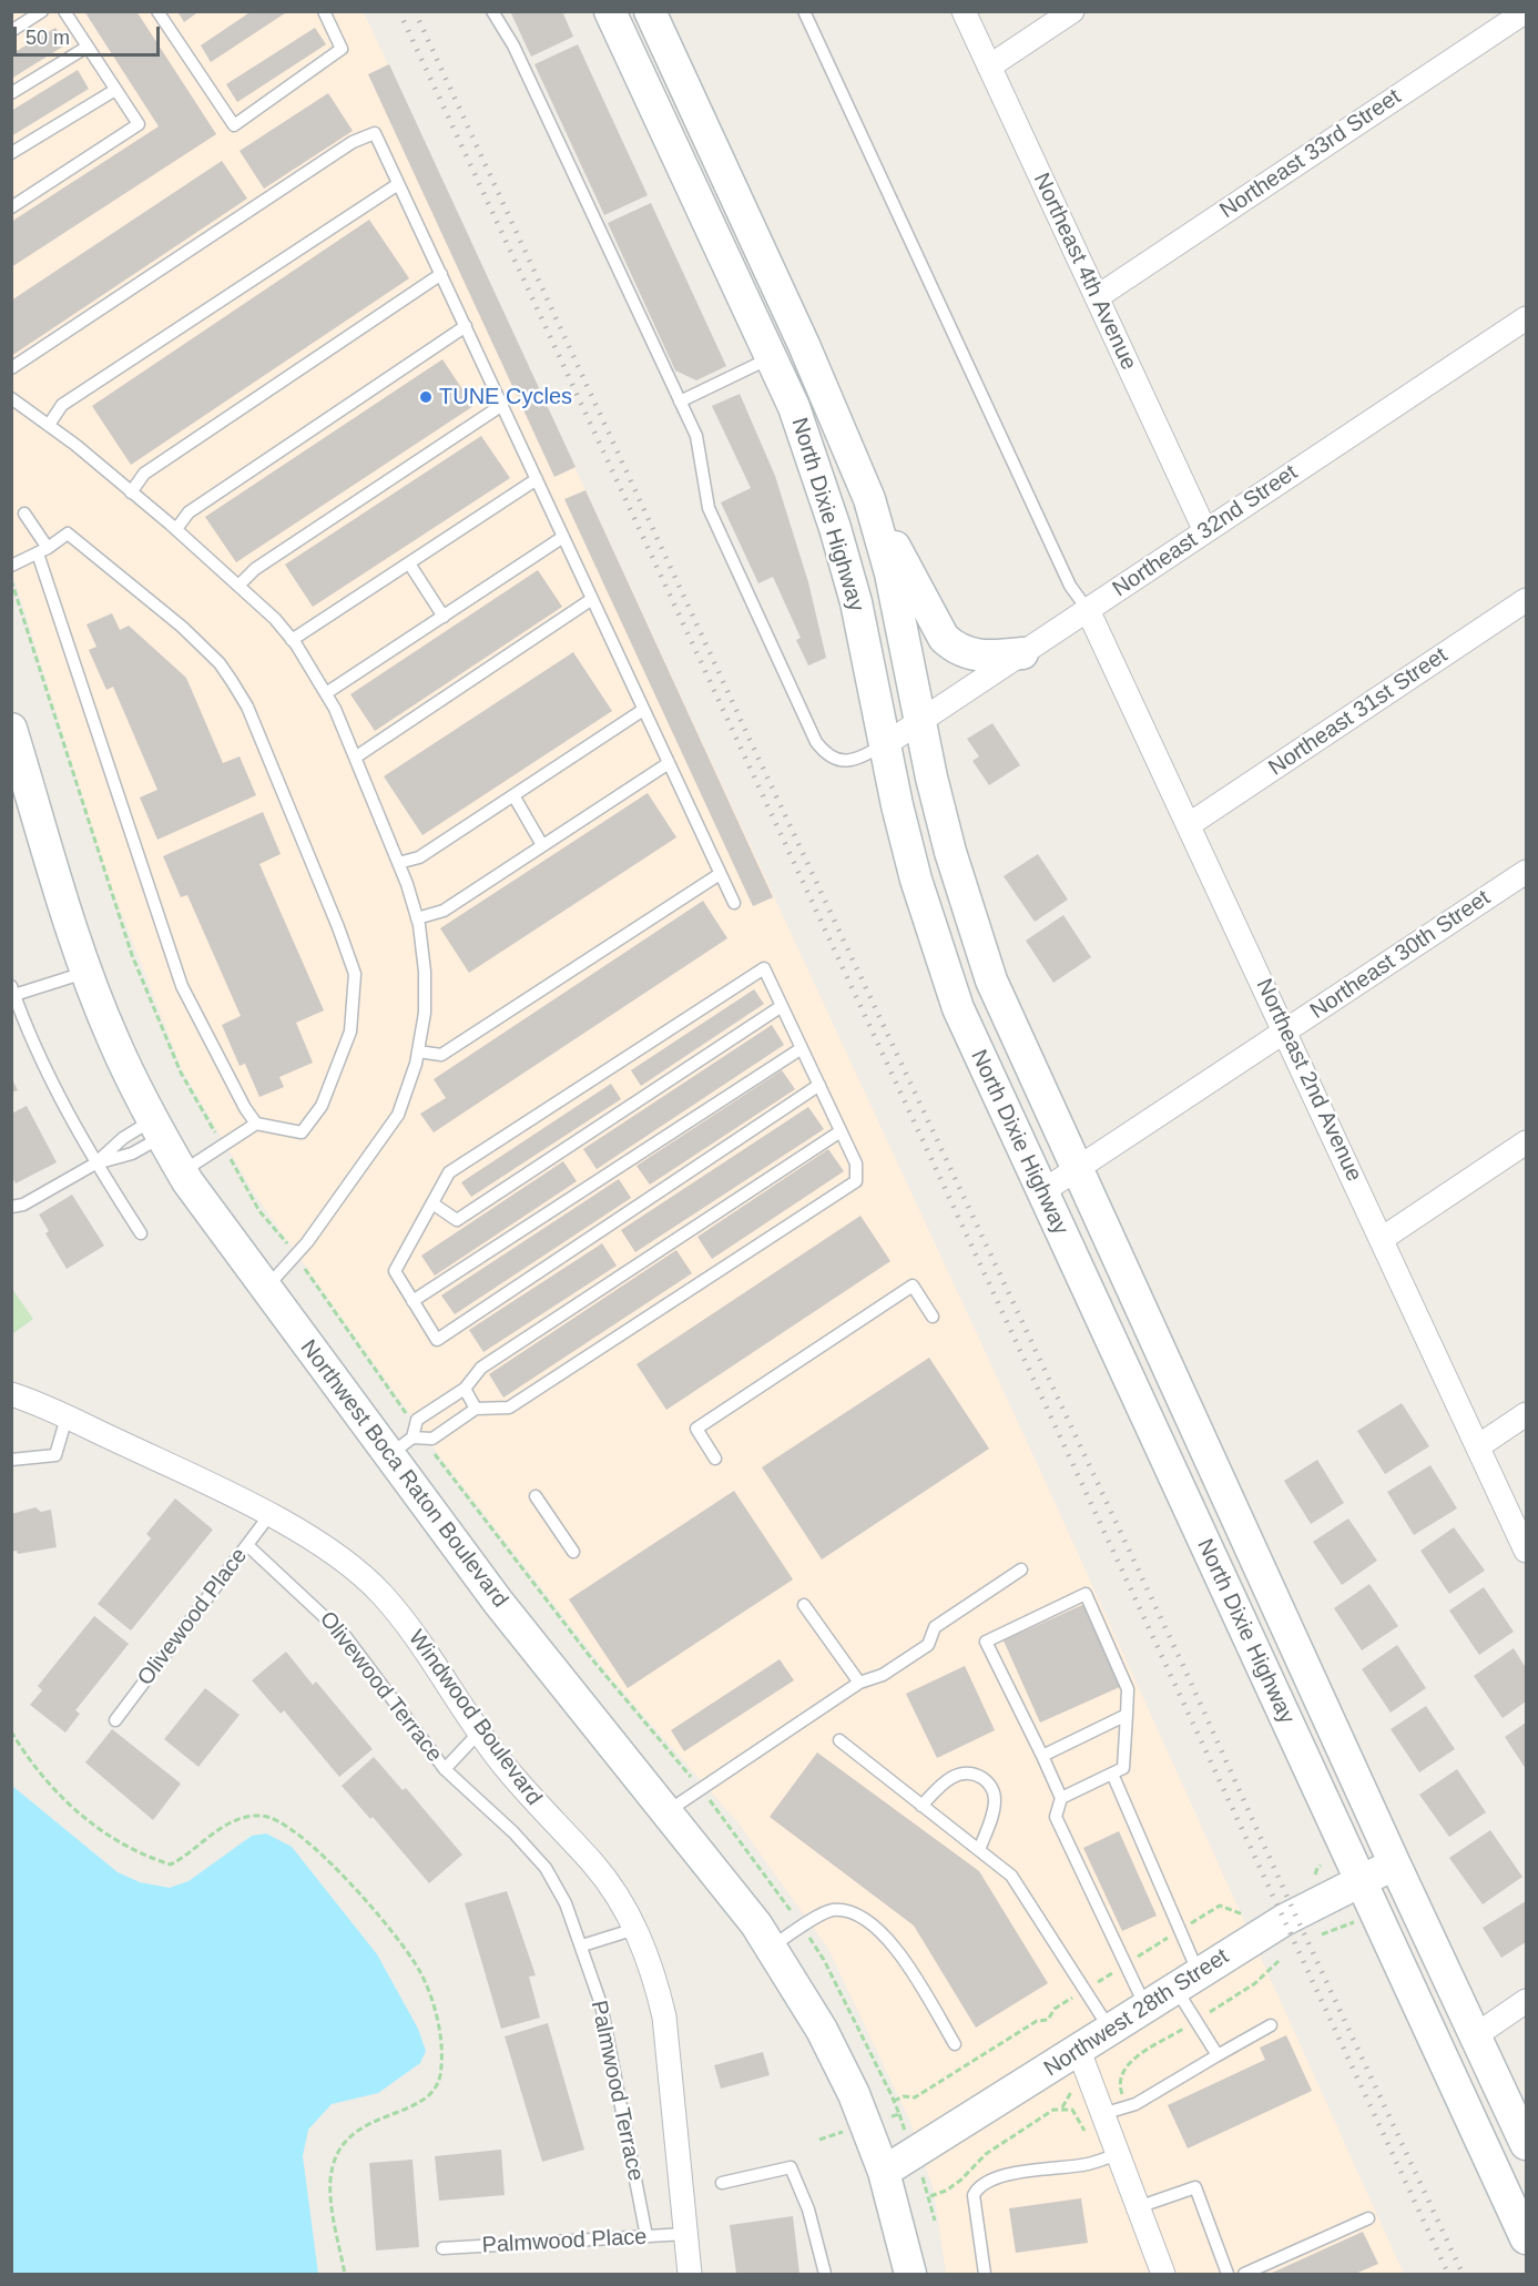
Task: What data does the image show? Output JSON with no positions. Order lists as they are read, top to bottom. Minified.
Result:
{"streets":{"main road":["North Dixie Highway","Northwest Boca Raton Boulevard","Northwest 28th Street"],"street":["Northeast 33rd Street","Northeast 4th Avenue","Northeast 32nd Street","Northeast 31st Street","Northeast 30th Street","Northeast 2nd Avenue","Windwood Boulevard"],"lane":["Olivewood Place","Olivewood Terrace","Palmwood Terrace","Palmwood Place"]},"crossings":[["Northeast 33rd Street","Northeast 4th Avenue"],["Northeast 4th Avenue","Northeast 32nd Street"],["North Dixie Highway","Northeast 32nd Street"],["North Dixie Highway","Northeast 30th Street"],["North Dixie Highway","Northwest 28th Street"],["Northeast 32nd Street","Northeast 2nd Avenue"],["Northeast 31st Street","Northeast 2nd Avenue"],["Northeast 30th Street","Northeast 2nd Avenue"],["Northwest Boca Raton Boulevard","Northwest 28th Street"],["Olivewood Place","Olivewood Terrace"],["Olivewood Place","Windwood Boulevard"],["Olivewood Terrace","Windwood Boulevard"],["Olivewood Terrace","Palmwood Terrace"],["Windwood Boulevard","Palmwood Place"],["Palmwood Terrace","Palmwood Place"]],"places":["TUNE Cycles"],"scale_bar":"50 m"}
